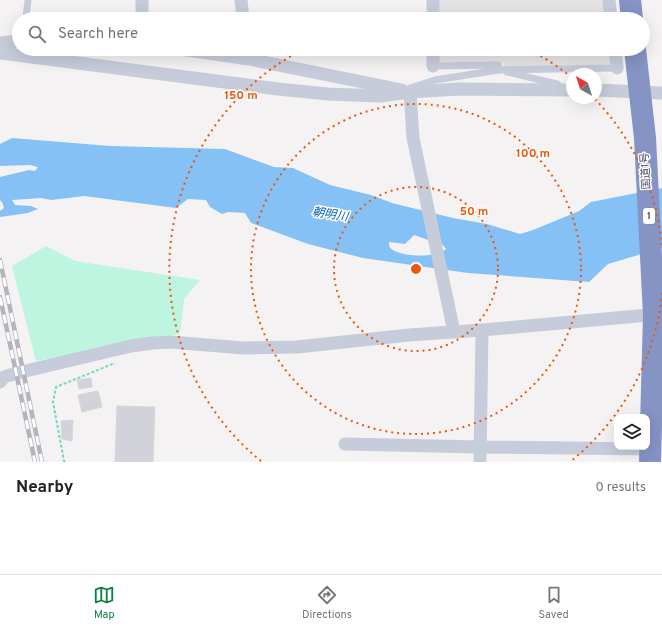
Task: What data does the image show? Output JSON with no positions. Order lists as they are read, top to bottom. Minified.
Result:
{"streets":{"highway":["国道1号","1"]},"water":["朝明川"],"north":"top left","page":{"search":"Search here","heading":["Nearby","0 results"],"nav":["Map","Directions","Saved"]},"rings":["150 m","100 m","50 m"]}
